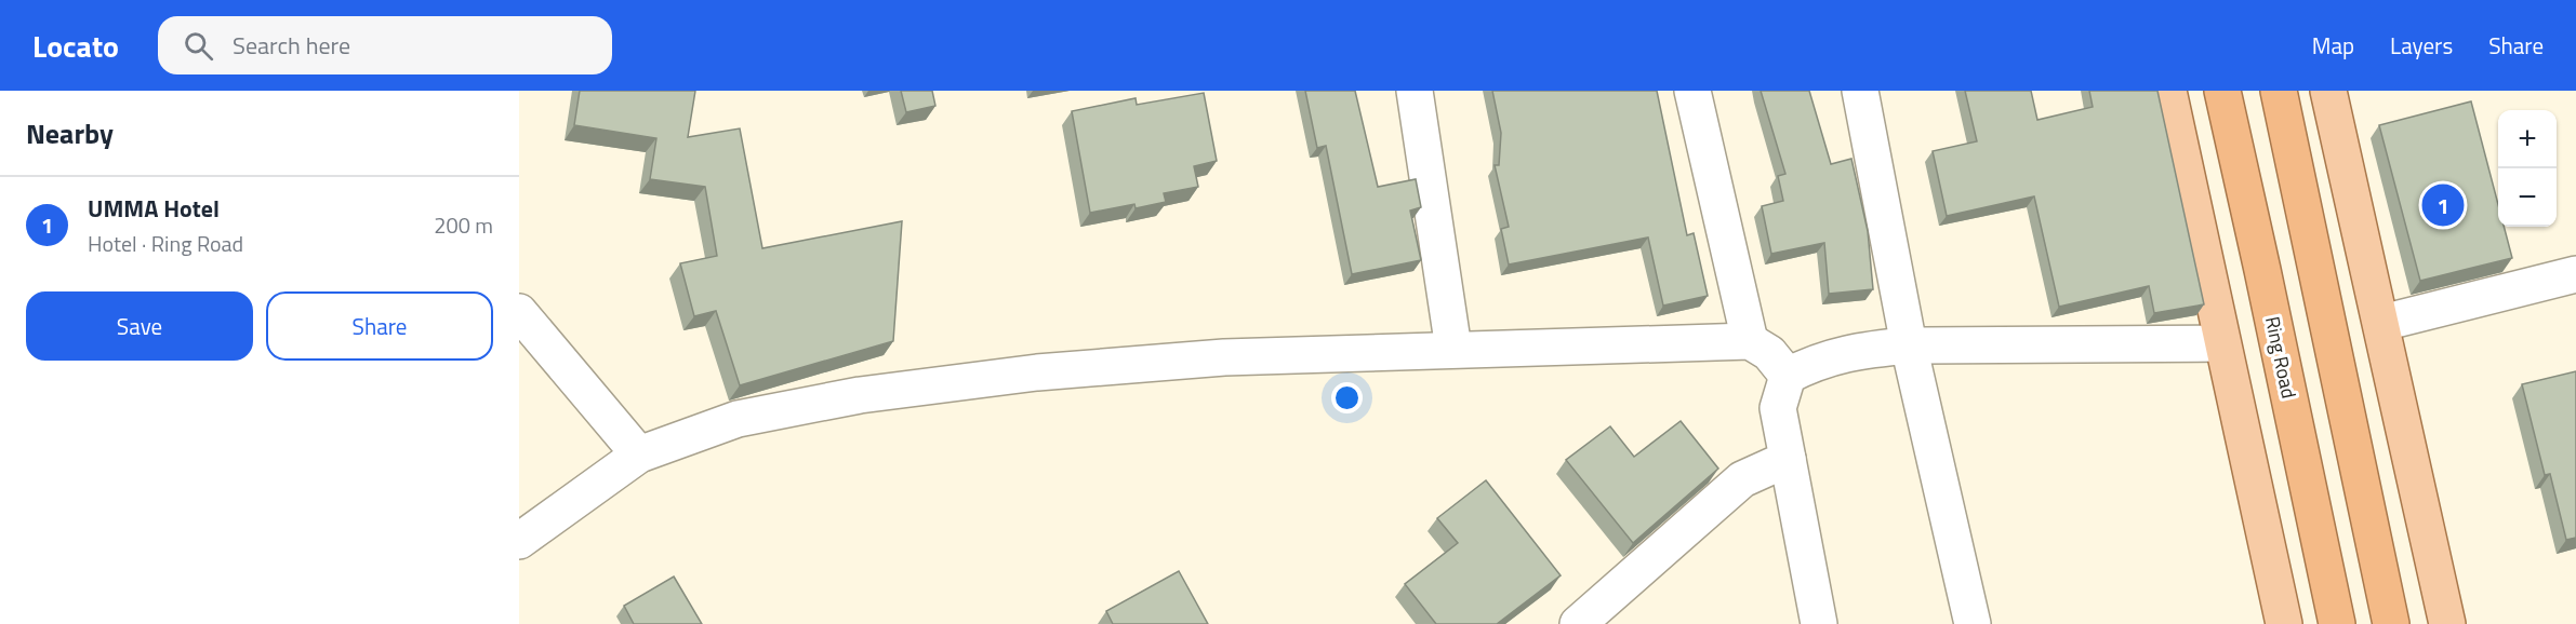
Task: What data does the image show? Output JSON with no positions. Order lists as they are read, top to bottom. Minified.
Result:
{"streets":{"highway":["Ring Road"]},"page":{"header":"Locato","search":"Search here","nav":["Map","Layers","Share"],"heading":"Nearby","map_buttons":["+","−"],"list":[{"mark":"1","name":"UMMA Hotel","note":"Hotel · Ring Road","value":"200 m"}],"pins":"1","buttons":["Save","Share"]}}
